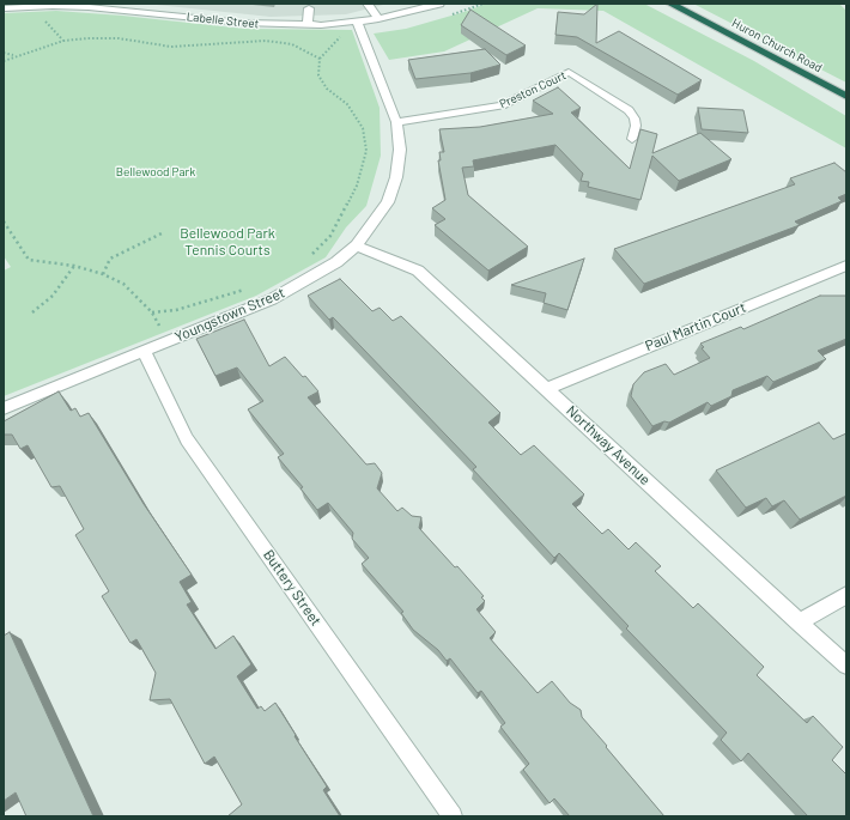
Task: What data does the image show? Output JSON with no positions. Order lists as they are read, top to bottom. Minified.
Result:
{"streets":{"highway":["Huron Church Road"],"street":["Labelle Street","Preston Court","Youngstown Street","Paul Martin Court","Northway Avenue","Buttery Street"]},"crossings":[["Labelle Street","Youngstown Street"],["Preston Court","Youngstown Street"],["Youngstown Street","Northway Avenue"],["Youngstown Street","Buttery Street"],["Paul Martin Court","Northway Avenue"]],"parks":["Bellewood Park","Bellewood Park Tennis Courts"]}
